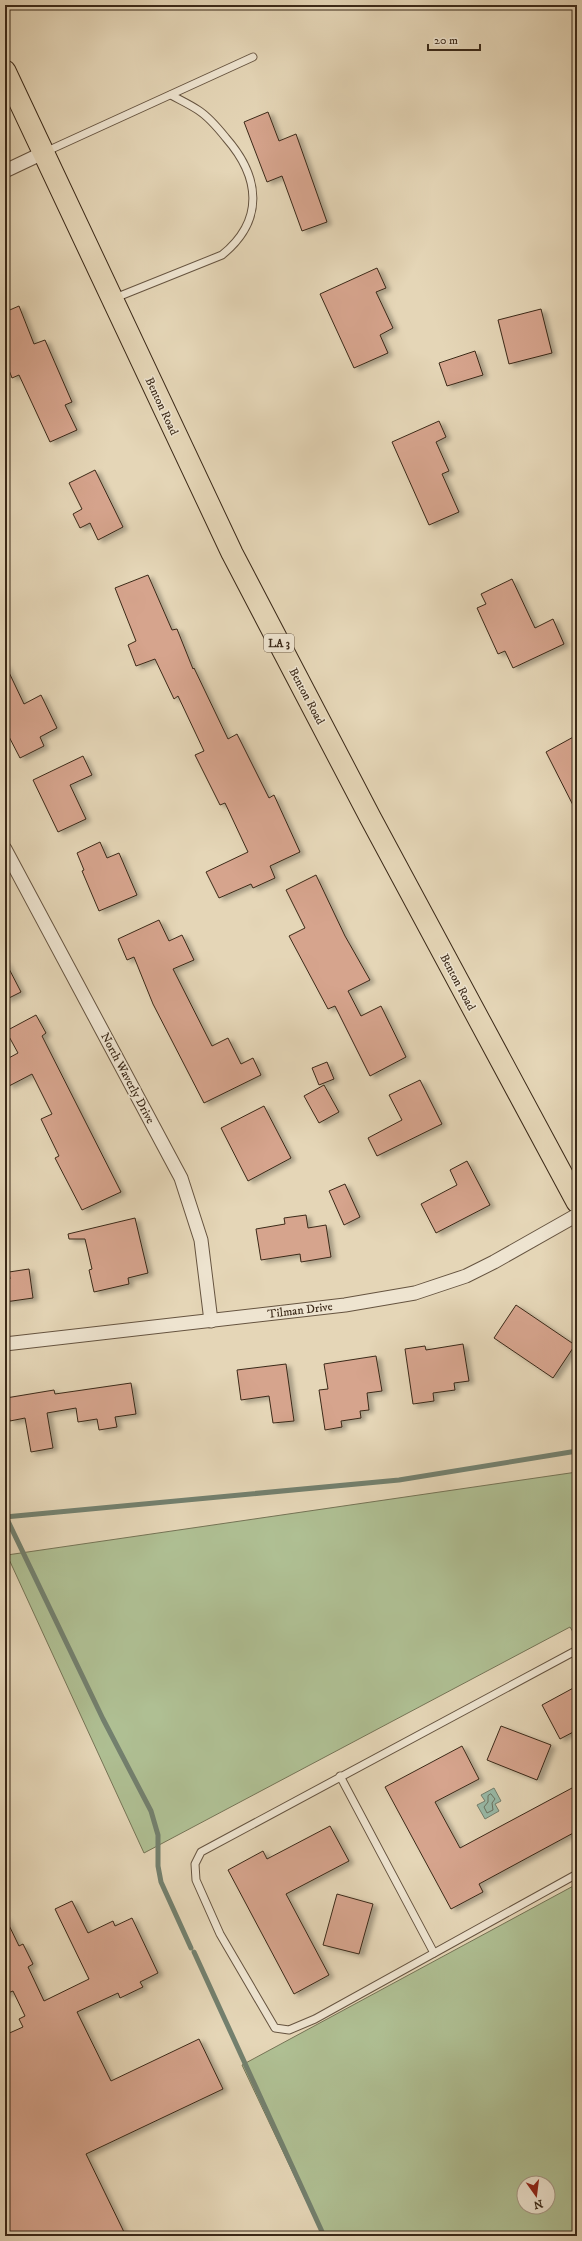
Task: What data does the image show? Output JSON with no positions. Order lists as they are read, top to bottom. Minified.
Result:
{"streets":{"main road":["Benton Road","LA 3"],"street":["North Waverly Drive","Tilman Drive"]},"crossings":[["North Waverly Drive","Tilman Drive"]],"scale_bar":"20 m","north":"bottom"}
